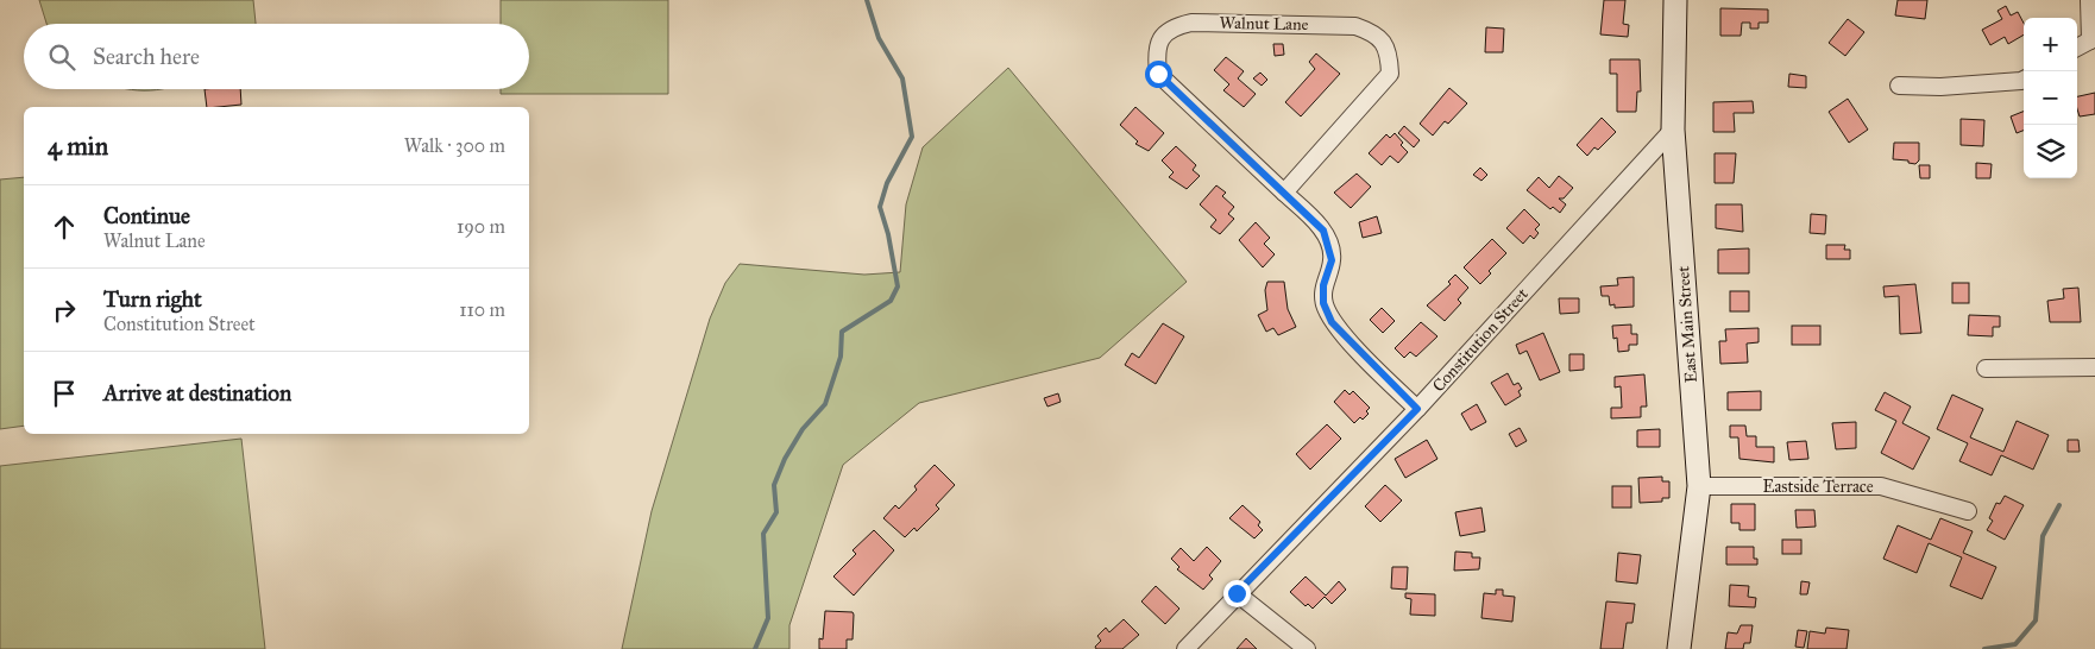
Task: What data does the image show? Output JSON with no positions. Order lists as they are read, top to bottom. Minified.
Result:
{"streets":{"main road":["East Main Street"],"street":["Walnut Lane","Constitution Street","Eastside Terrace"]},"crossings":[["Walnut Lane","Constitution Street"],["East Main Street","Constitution Street"],["East Main Street","Eastside Terrace"]],"page":{"map_buttons":["+","−"],"search":"Search here","heading":["4 min","Walk · 300 m"],"list":[["Continue","Walnut Lane","190 m"],["Turn right","Constitution Street","110 m"],"Arrive at destination"]}}
